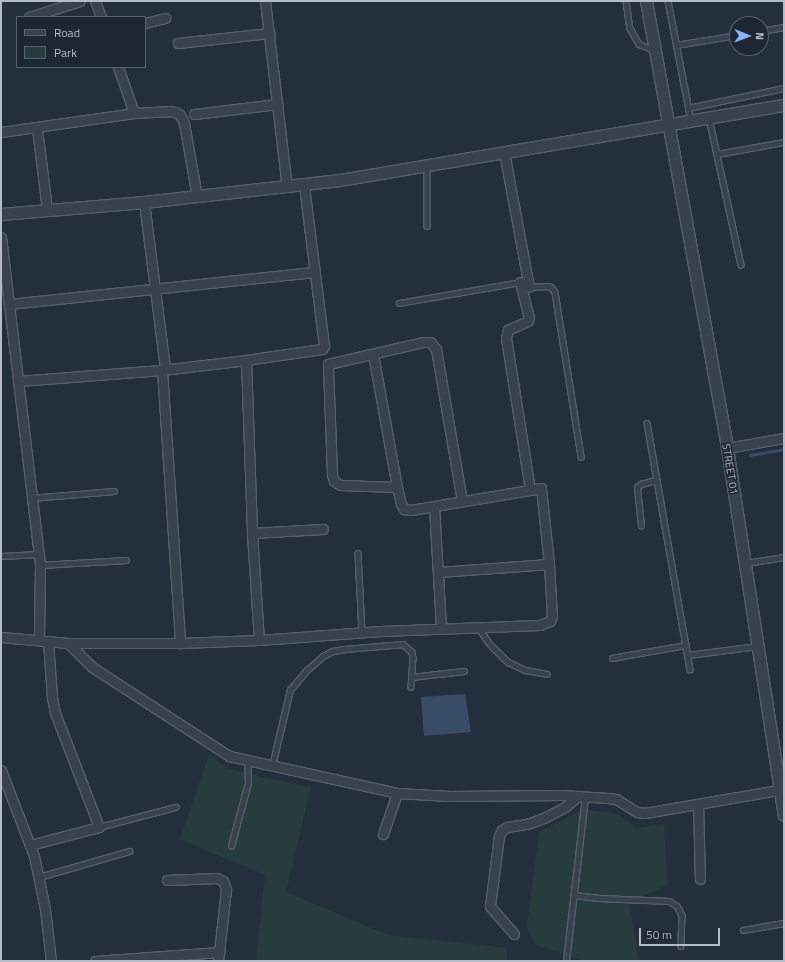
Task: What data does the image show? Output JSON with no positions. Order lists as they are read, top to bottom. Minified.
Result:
{"streets":{"street":["STREET 01"]},"legend":["Road","Park"],"scale_bar":"50 m","north":"right"}
